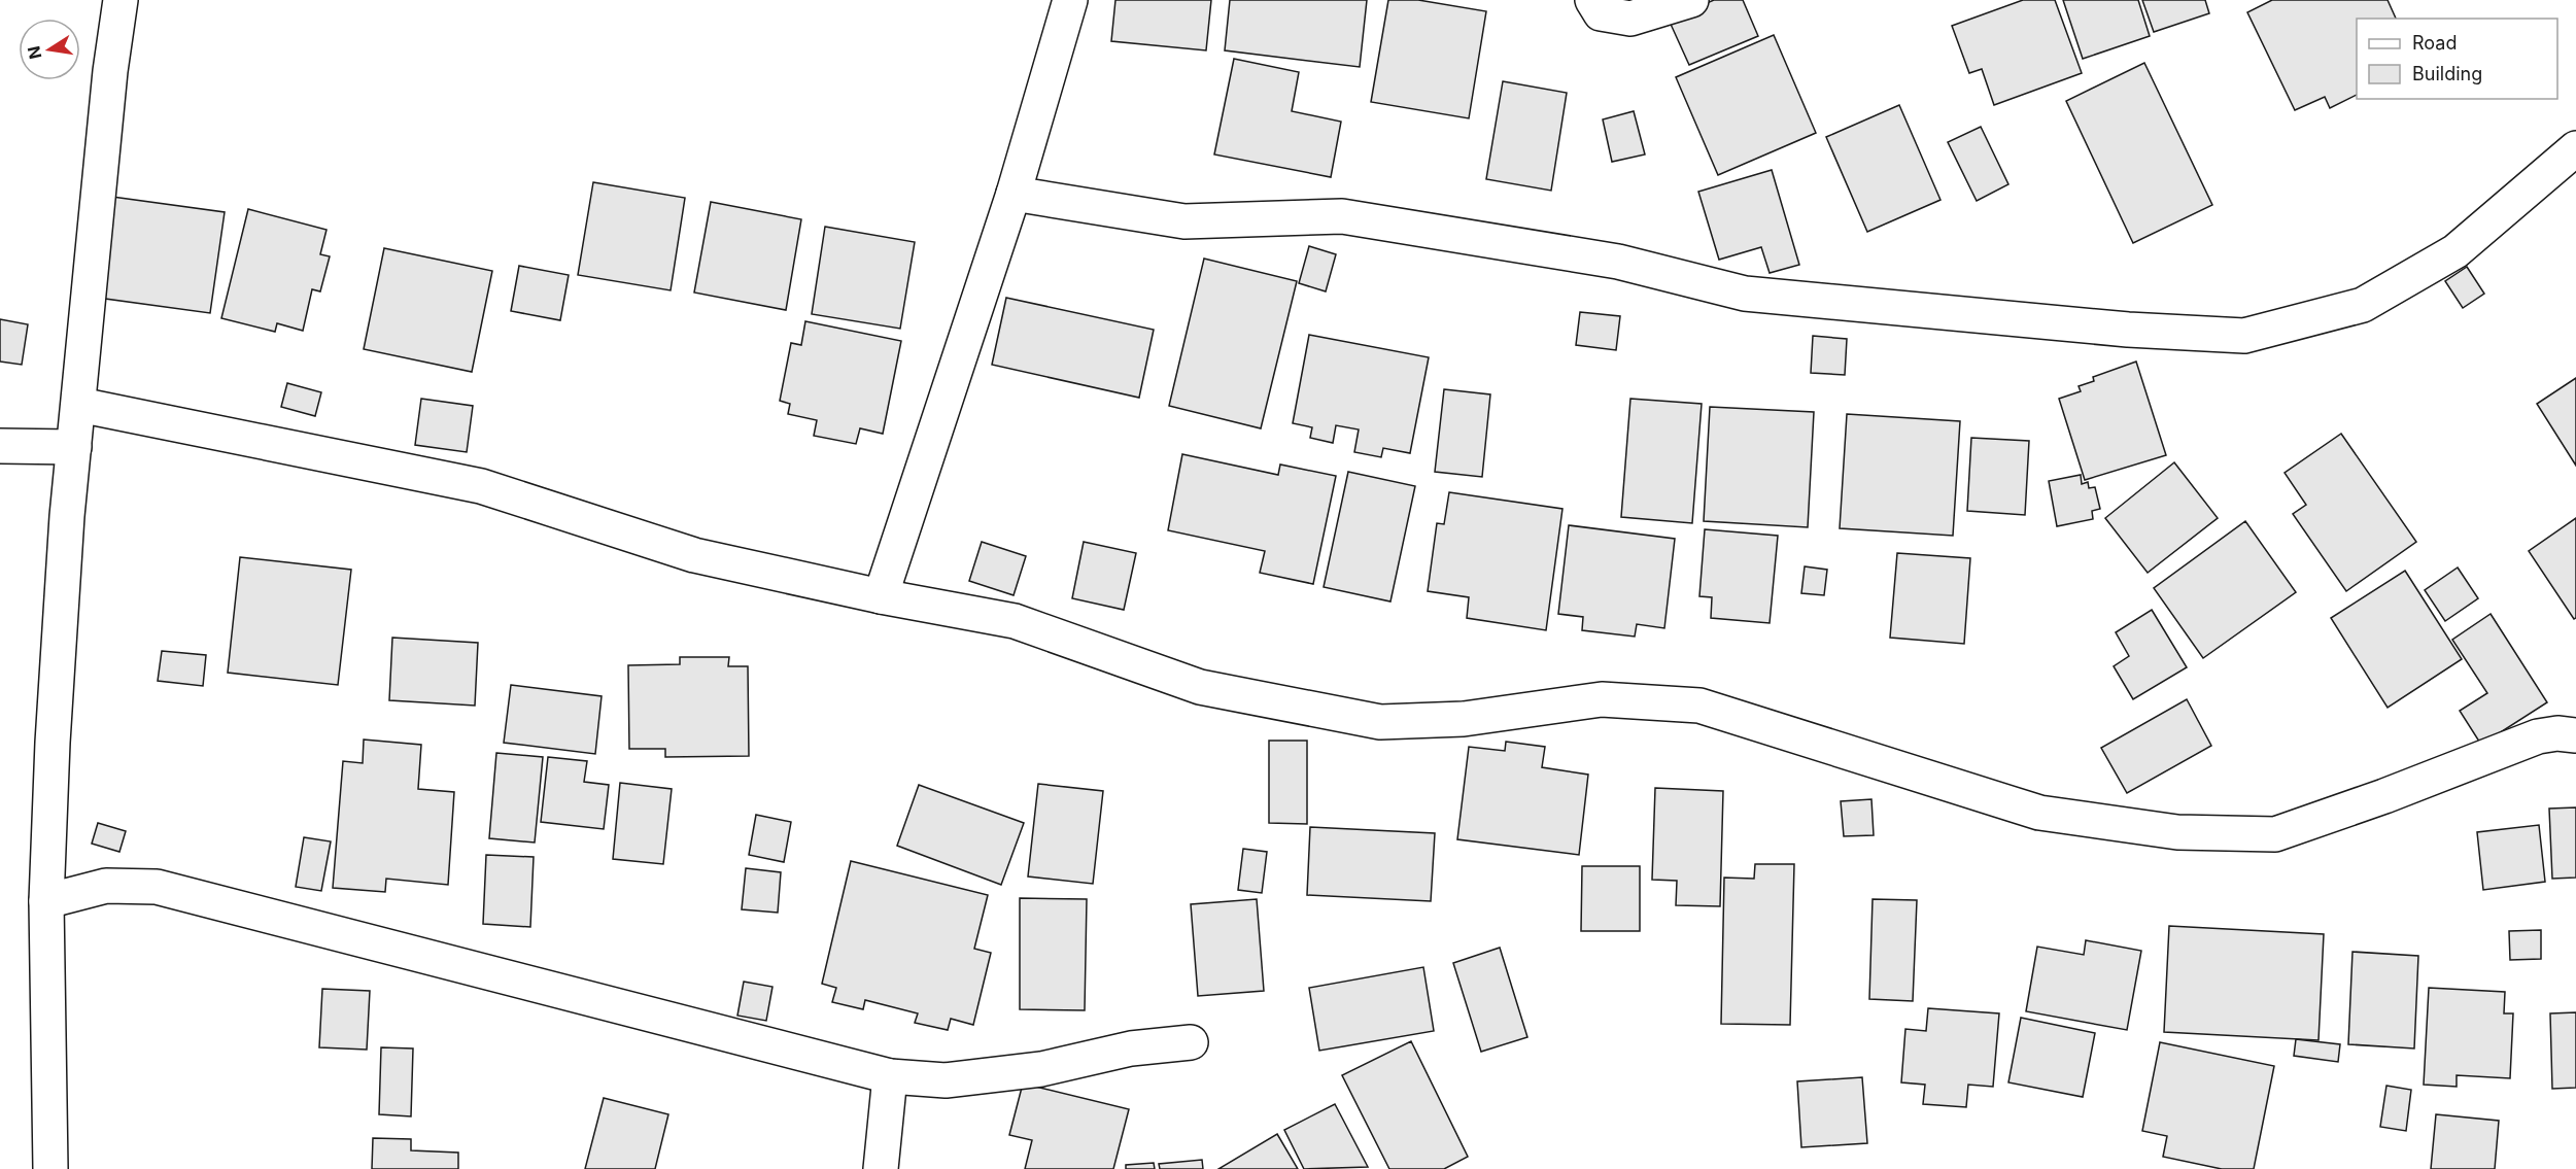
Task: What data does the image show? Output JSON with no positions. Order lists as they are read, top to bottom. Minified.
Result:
{"legend":["Road","Building"],"north":"left"}
